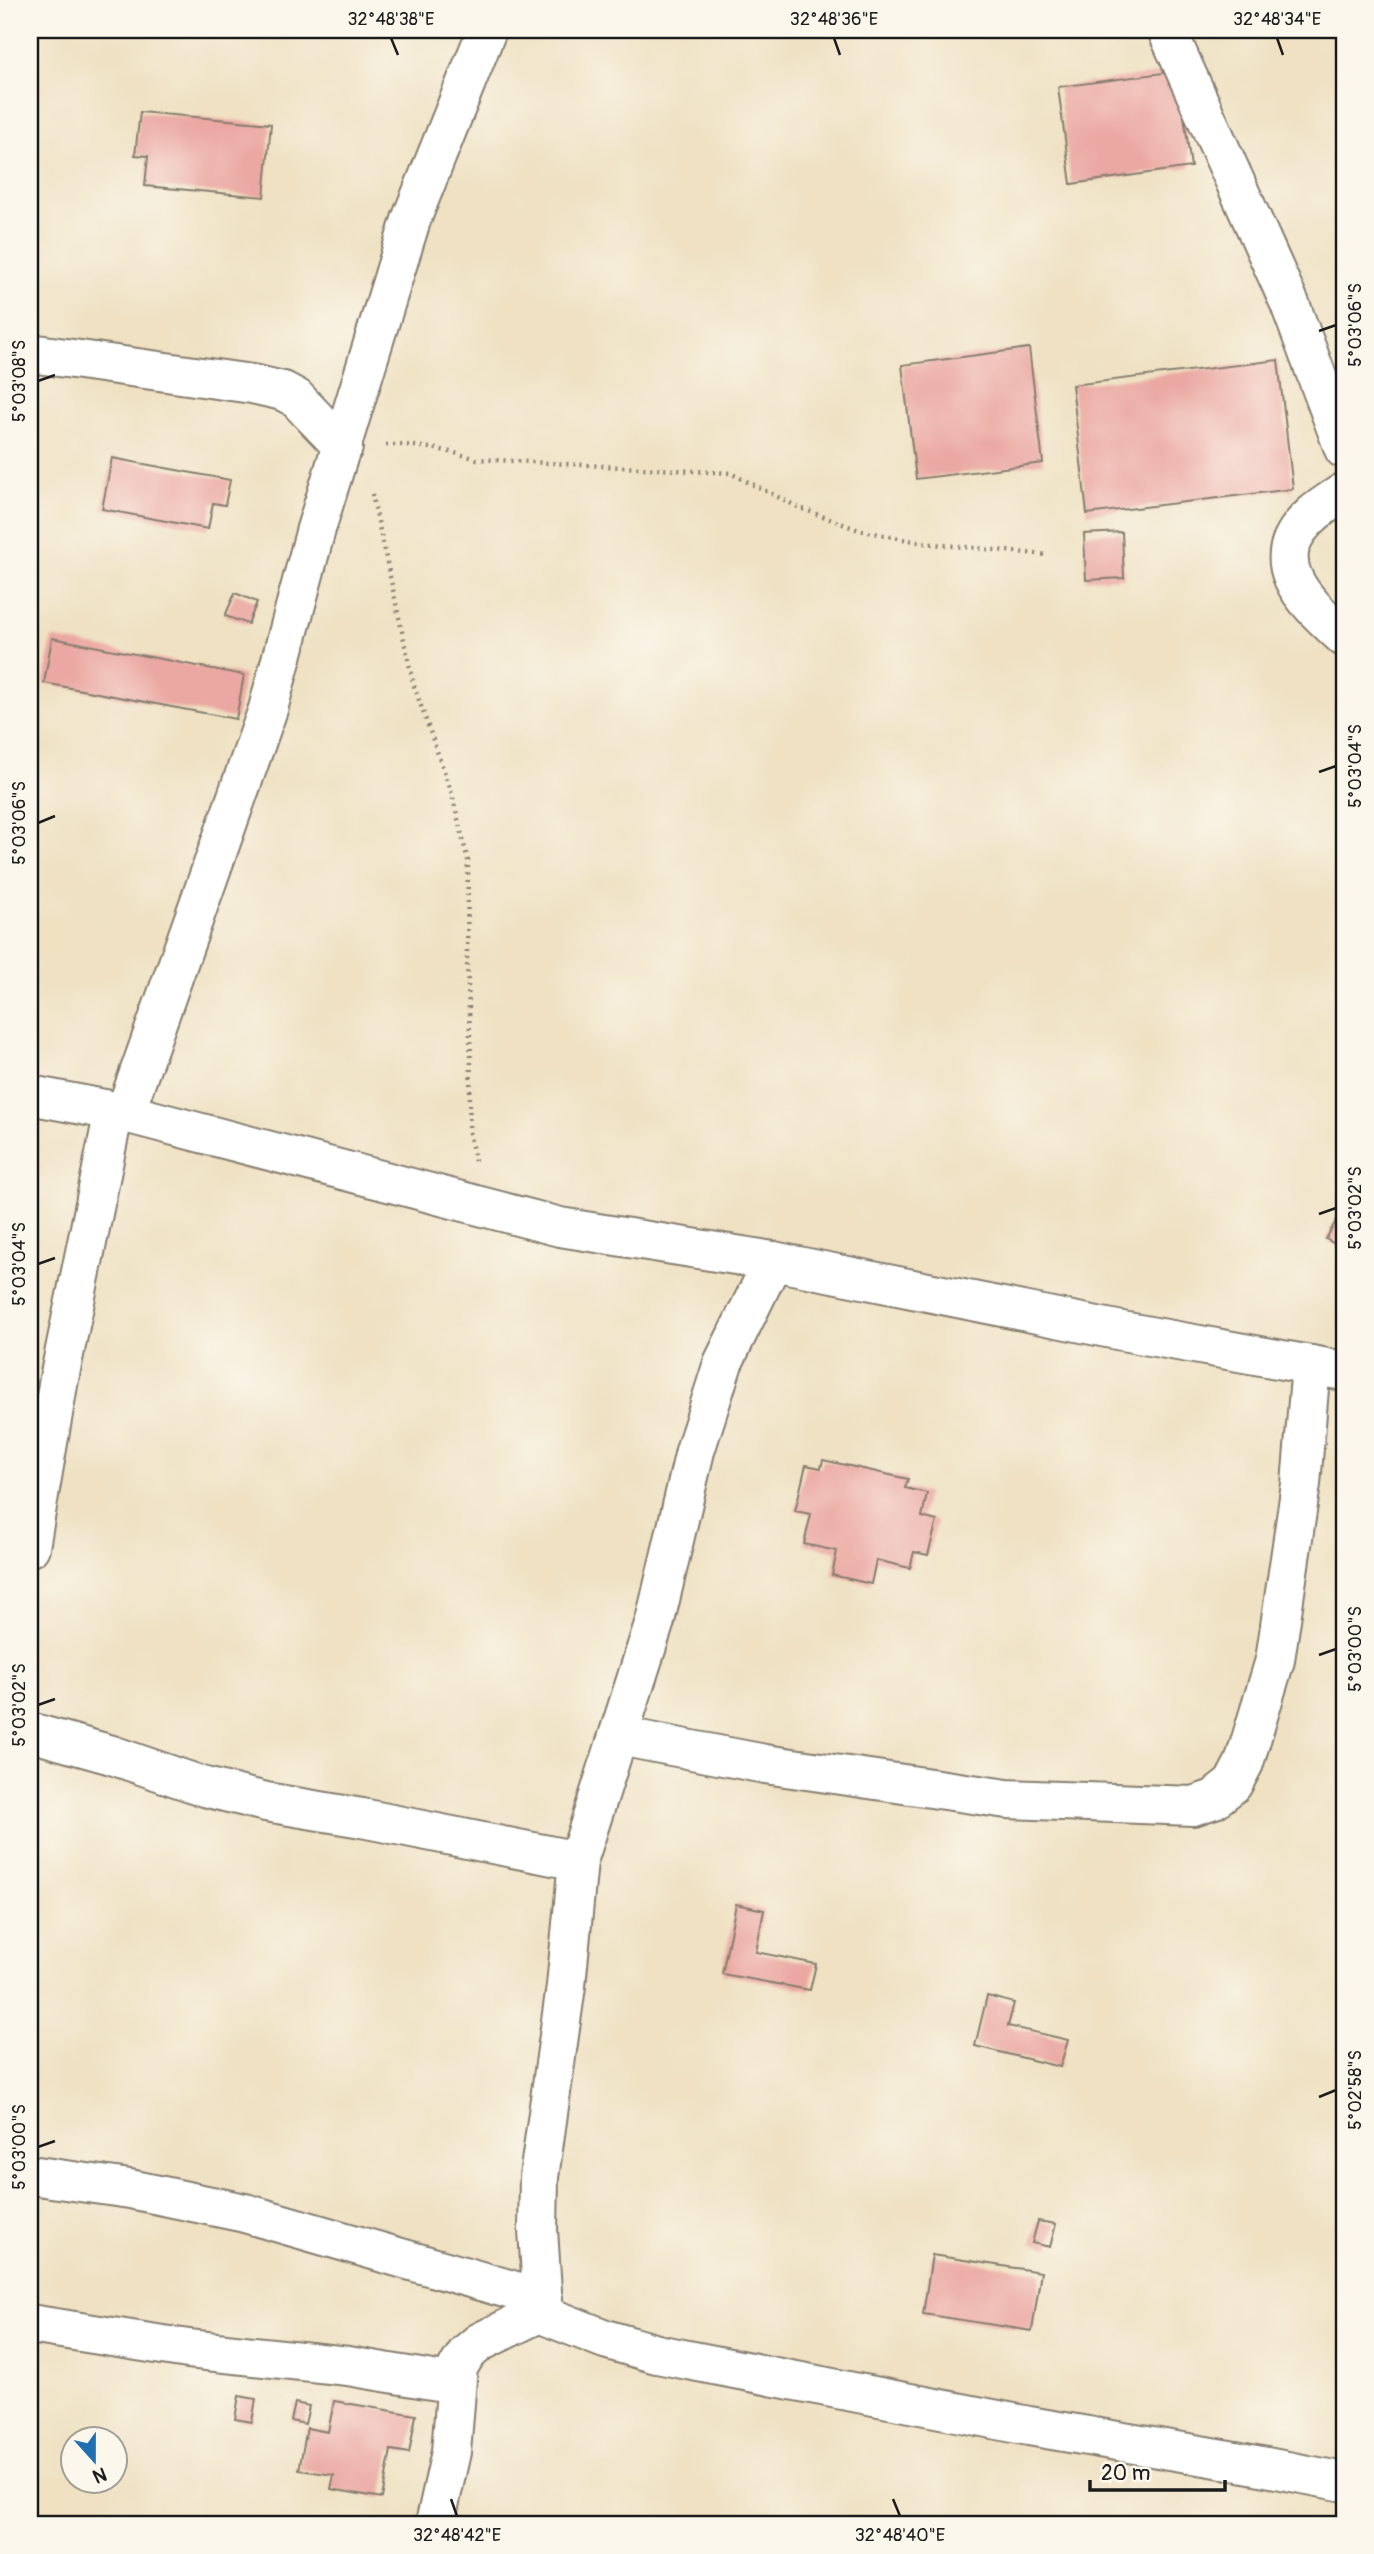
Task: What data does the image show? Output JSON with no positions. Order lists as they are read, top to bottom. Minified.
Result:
{"scale_bar":"20 m","north":"bottom","coordinates":["32°48'38\"E","32°48'36\"E","32°48'34\"E","5°03'06\"S","5°03'08\"S","5°03'04\"S","5°03'02\"S","5°03'00\"S","5°02'58\"S","32°48'42\"E","32°48'40\"E"]}
